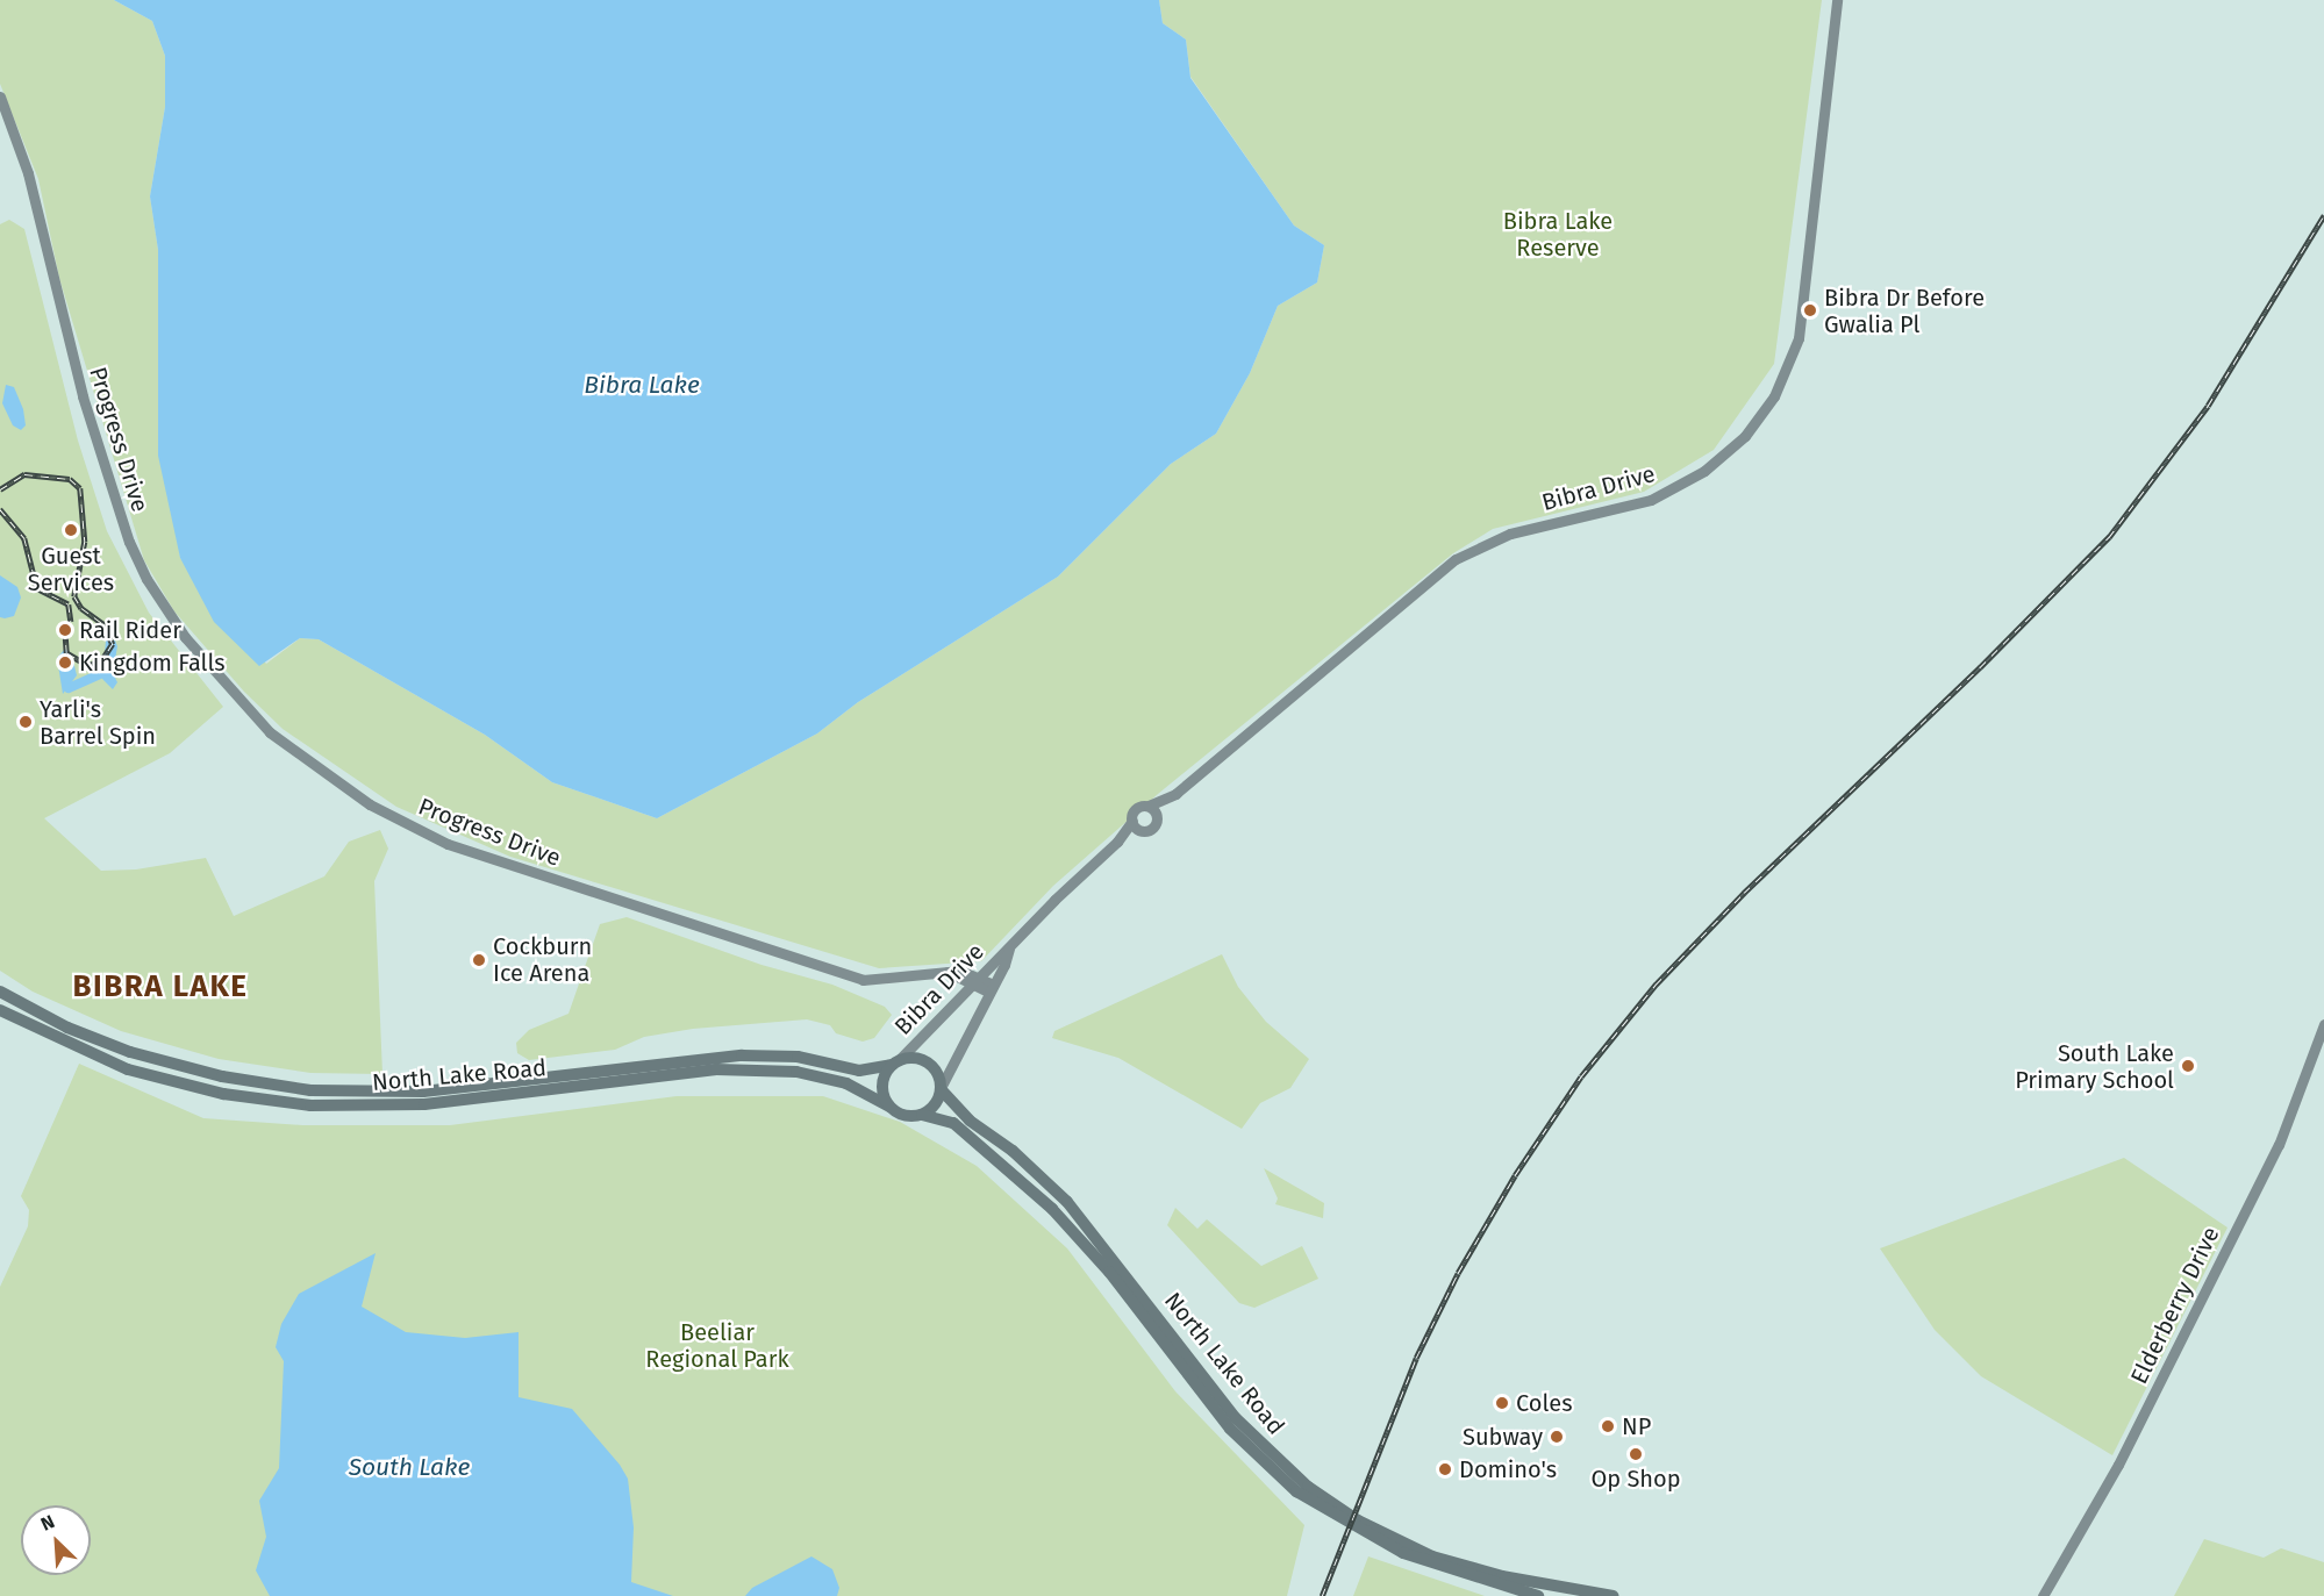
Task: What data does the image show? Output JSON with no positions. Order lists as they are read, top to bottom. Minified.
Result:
{"streets":{"main road":["North Lake Road"],"street":["Progress Drive","Bibra Drive","Elderberry Drive"]},"crossings":[["Progress Drive","Bibra Drive"],["Bibra Drive","North Lake Road"]],"districts":["BIBRA LAKE"],"water":["Bibra Lake","South Lake"],"parks":["Bibra Lake Reserve","Beeliar Regional Park"],"places":["Bibra Dr Before Gwalia Pl","Guest Services","Rail Rider","Kingdom Falls","Yarli's Barrel Spin","Cockburn Ice Arena","South Lake Primary School","Coles","NP","Subway","Op Shop","Domino's"],"north":"top left"}
